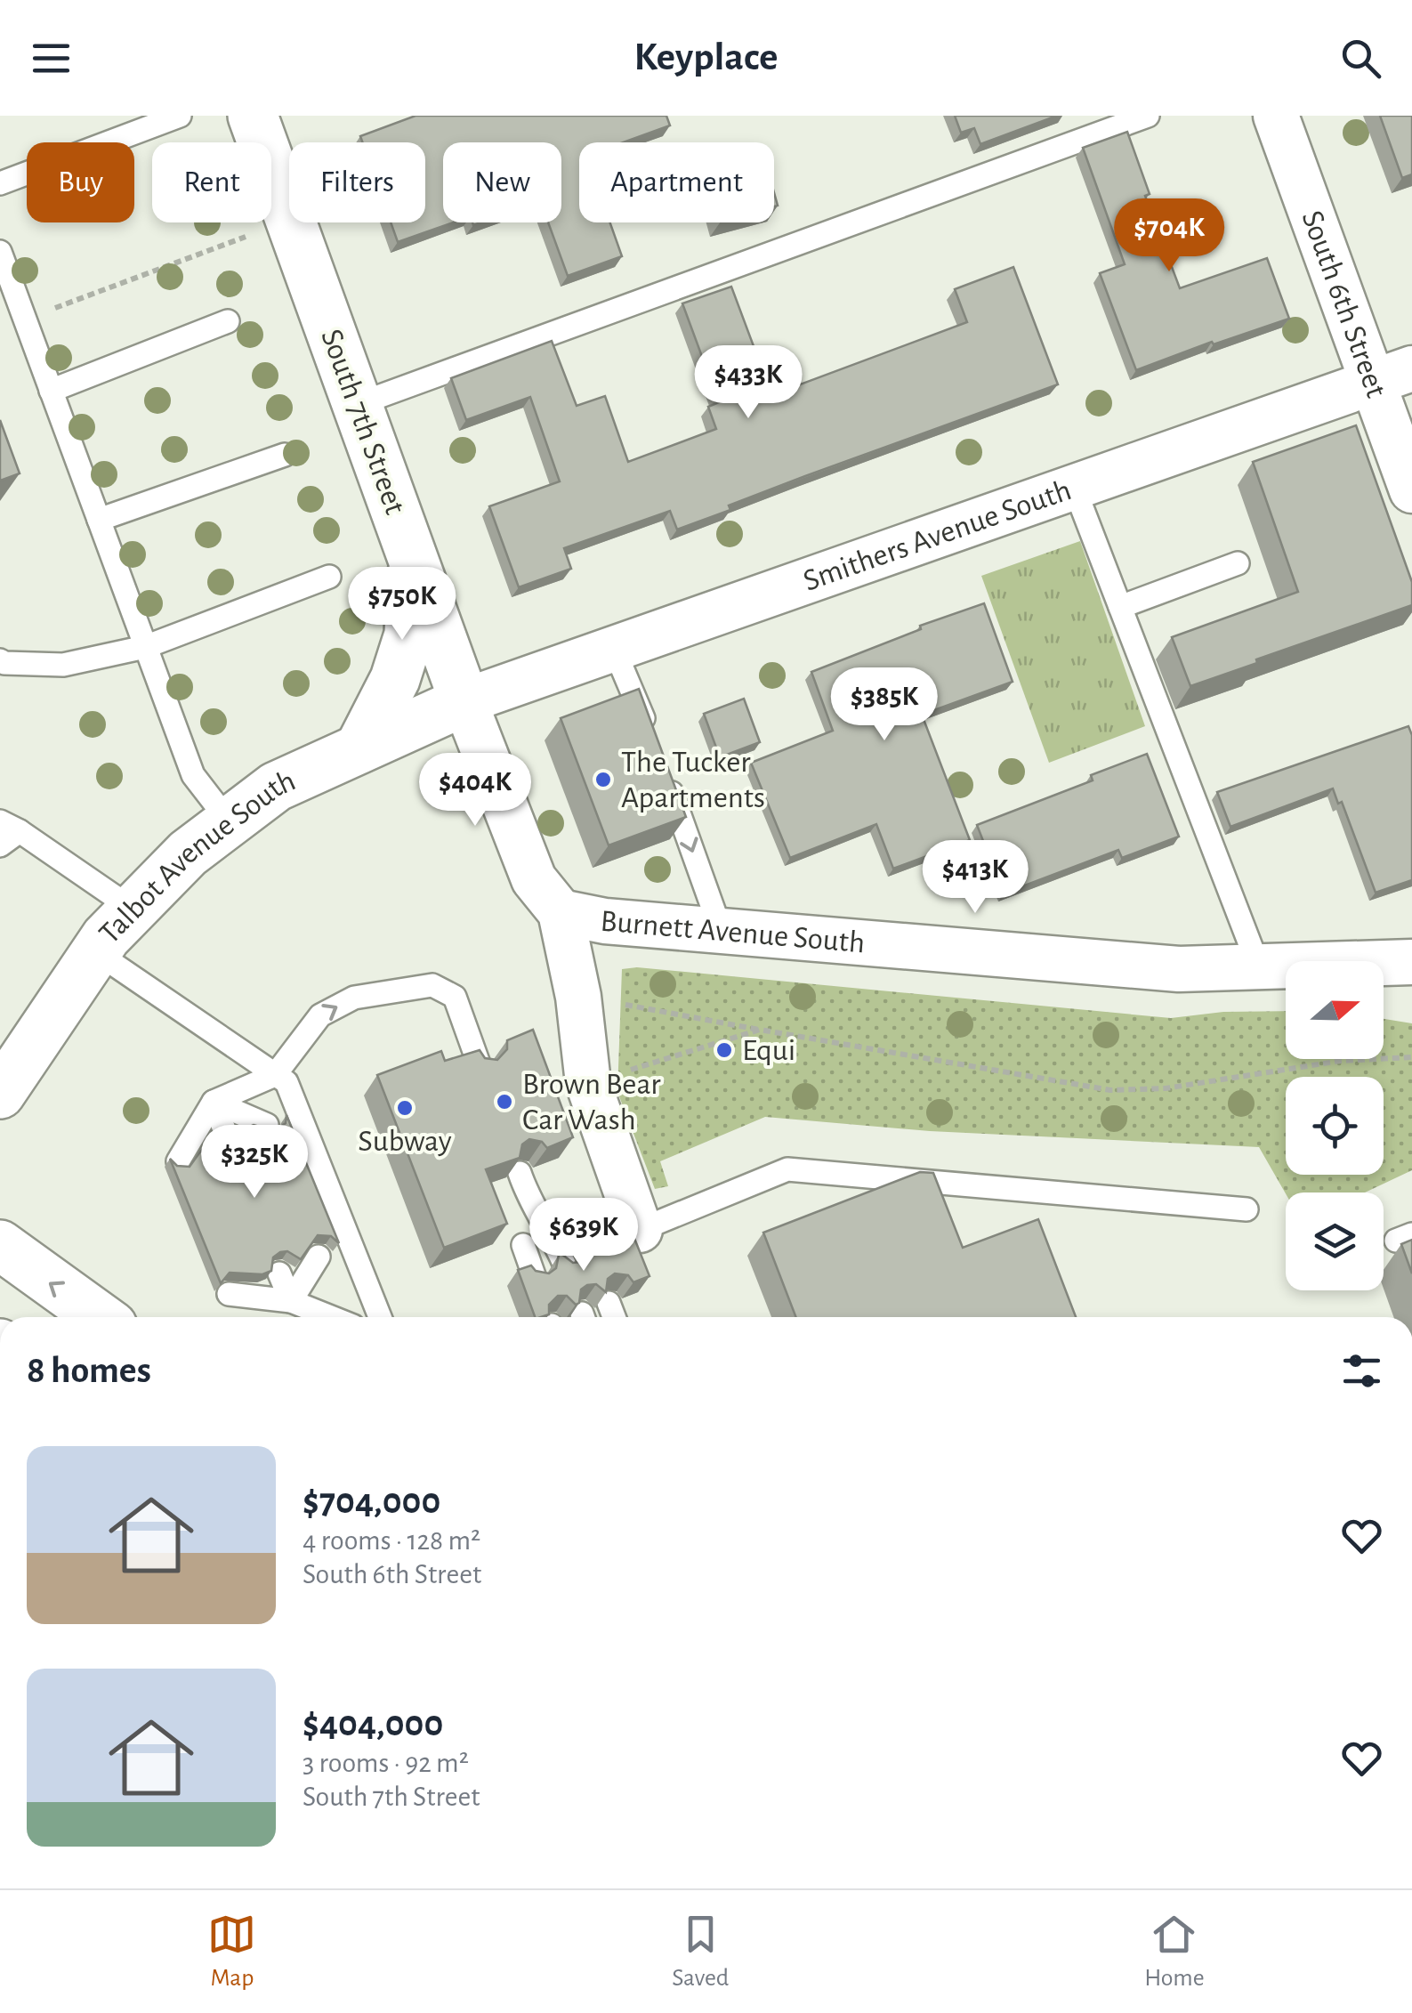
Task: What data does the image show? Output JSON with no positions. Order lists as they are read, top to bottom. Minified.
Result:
{"streets":{"street":["South 6th Street","South 7th Street","Smithers Avenue South","Talbot Avenue South","Burnett Avenue South"]},"crossings":[["South 6th Street","Smithers Avenue South"],["South 7th Street","Smithers Avenue South"],["South 7th Street","Talbot Avenue South"],["South 7th Street","Burnett Avenue South"],["Smithers Avenue South","Talbot Avenue South"]],"places":["The Tucker Apartments","Equi","Brown Bear Car Wash","Subway"],"north":"right","page":{"header":"Keyplace","chip":["Buy","Rent","Filters","New","Apartment"],"price":["$704K","$433K","$750K","$385K","$404K","$413K","$325K","$639K"],"heading":"8 homes","list":[{"name":"$704,000","note":"4 rooms · 128 m² · South 6th Street"},{"name":"$404,000","note":"3 rooms · 92 m² · South 7th Street"}],"tabs":["Map","Saved","Home"]}}
